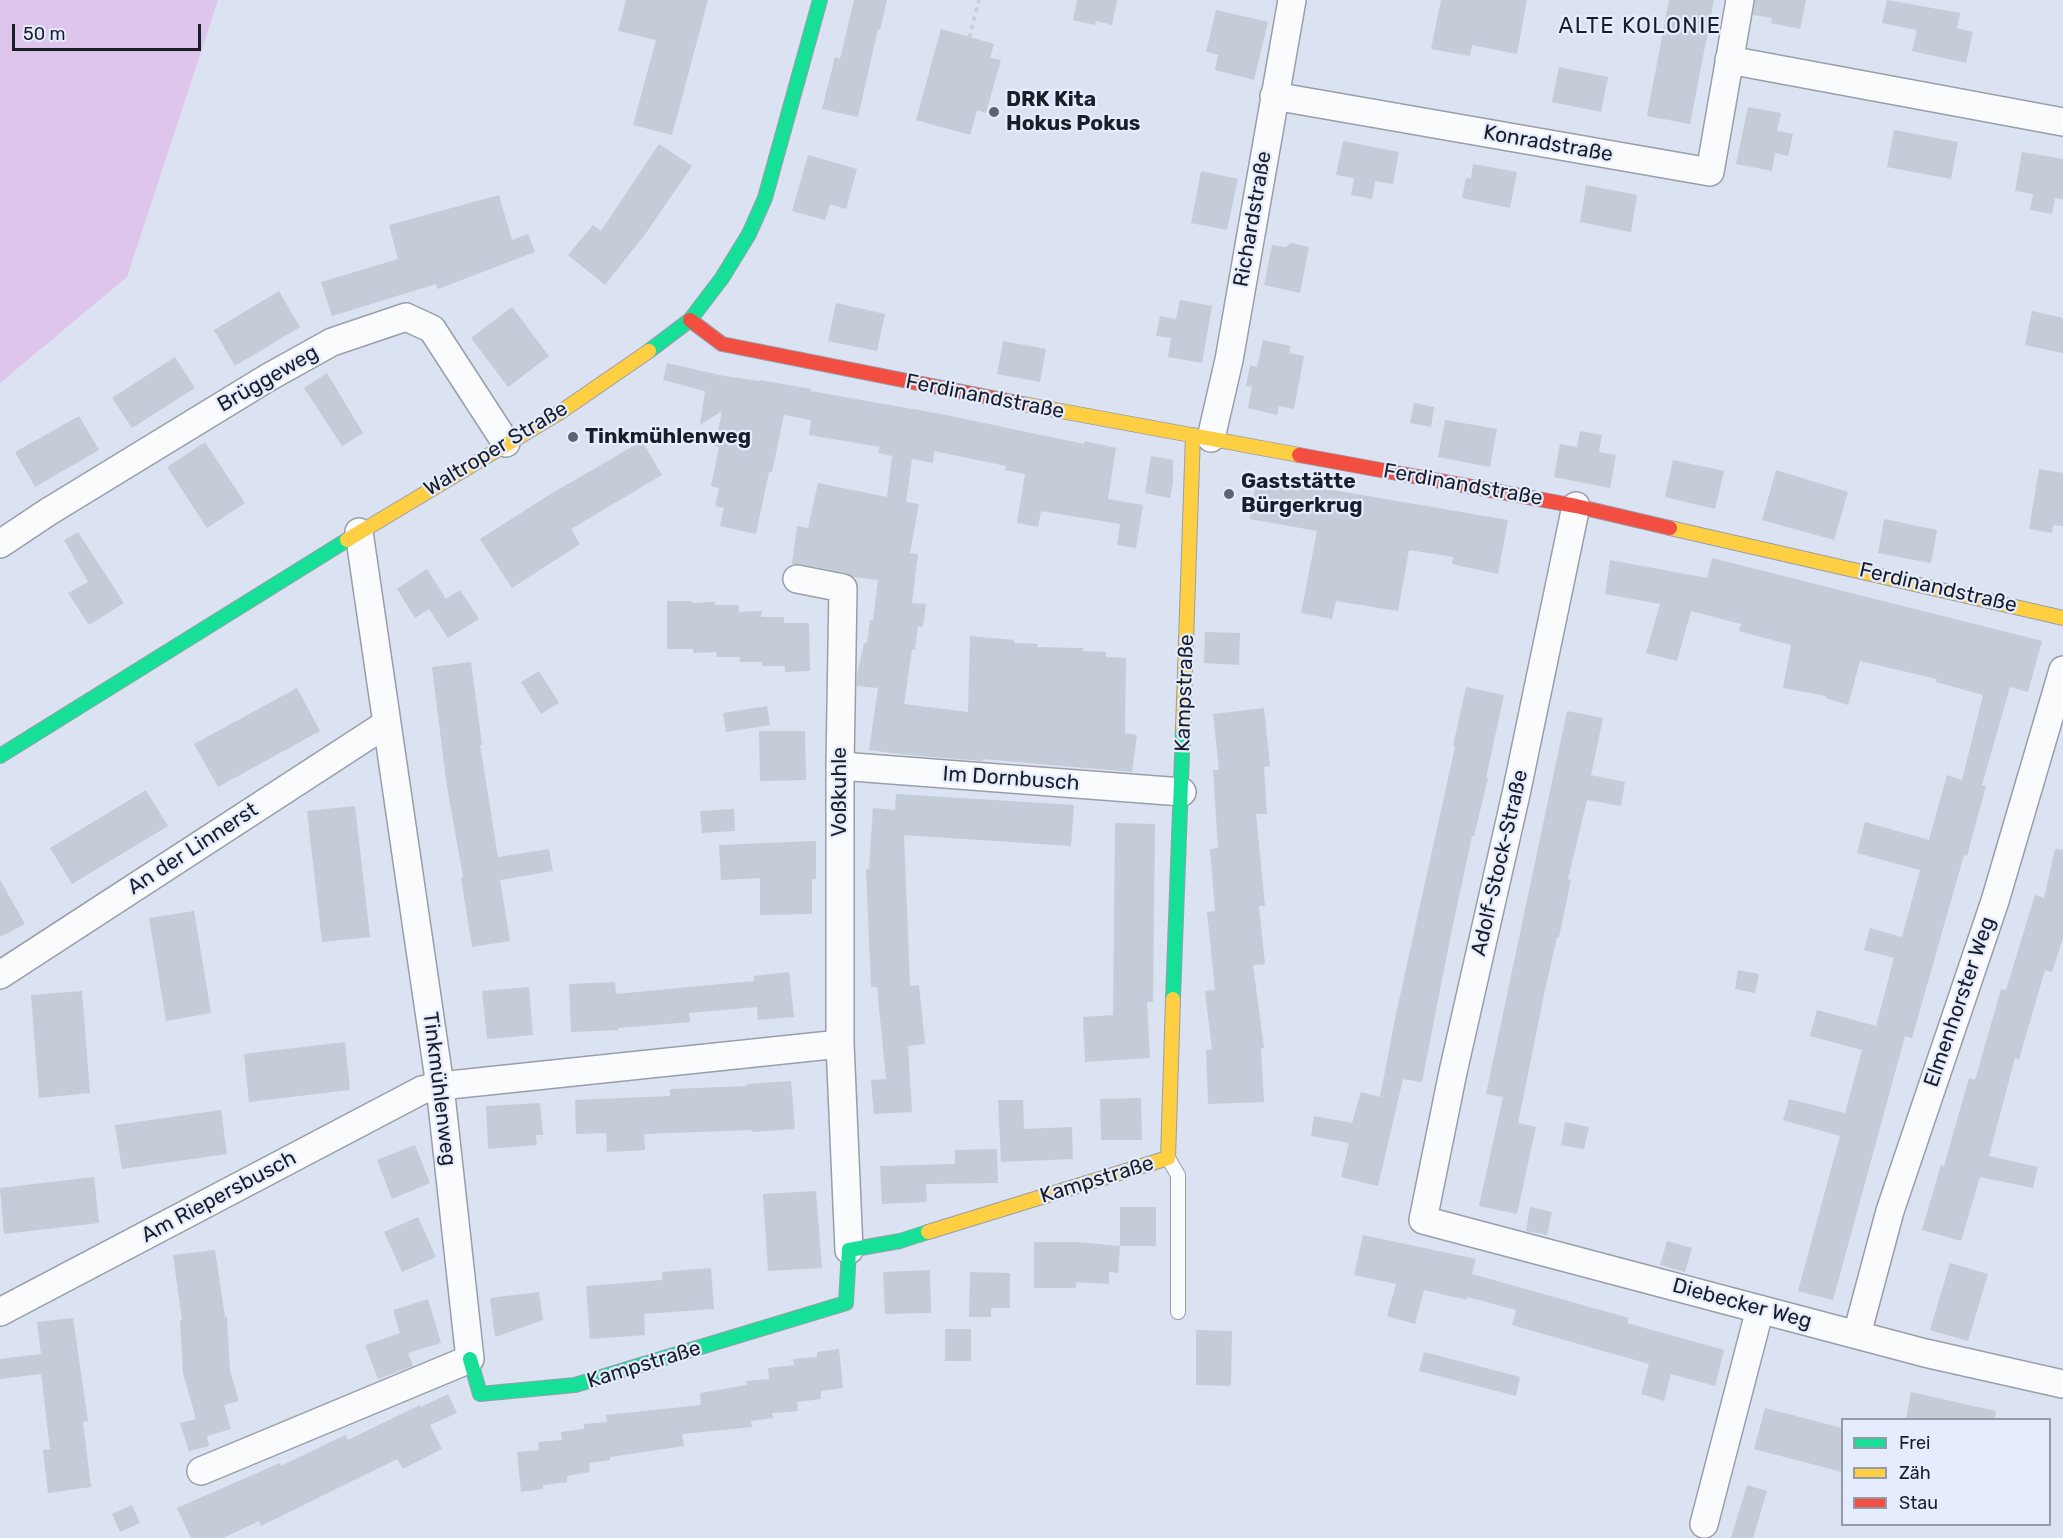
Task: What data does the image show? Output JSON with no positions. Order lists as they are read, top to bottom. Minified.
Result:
{"streets":{"street":["Konradstraße","Richardstraße","Brüggeweg","Ferdinandstraße","Waltroper Straße","Kampstraße","Im Dornbusch","Voßkuhle","An der Linnerst","Adolf-Stock-Straße","Elmenhorster Weg","Tinkmühlenweg","Am Riepersbusch","Diebecker Weg"]},"crossings":[["Konradstraße","Richardstraße"],["Richardstraße","Ferdinandstraße"],["Richardstraße","Kampstraße"],["Brüggeweg","Waltroper Straße"],["Ferdinandstraße","Waltroper Straße"],["Ferdinandstraße","Kampstraße"],["Ferdinandstraße","Adolf-Stock-Straße"],["Waltroper Straße","Tinkmühlenweg"],["Kampstraße","Im Dornbusch"],["Kampstraße","Voßkuhle"],["Kampstraße","Tinkmühlenweg"],["Im Dornbusch","Voßkuhle"],["An der Linnerst","Tinkmühlenweg"],["Adolf-Stock-Straße","Diebecker Weg"],["Elmenhorster Weg","Diebecker Weg"],["Tinkmühlenweg","Am Riepersbusch"]],"districts":["ALTE KOLONIE"],"places":["DRK Kita Hokus Pokus","Tinkmühlenweg","Gaststätte Bürgerkrug"],"legend":["Frei","Zäh","Stau"],"scale_bar":"50 m"}
